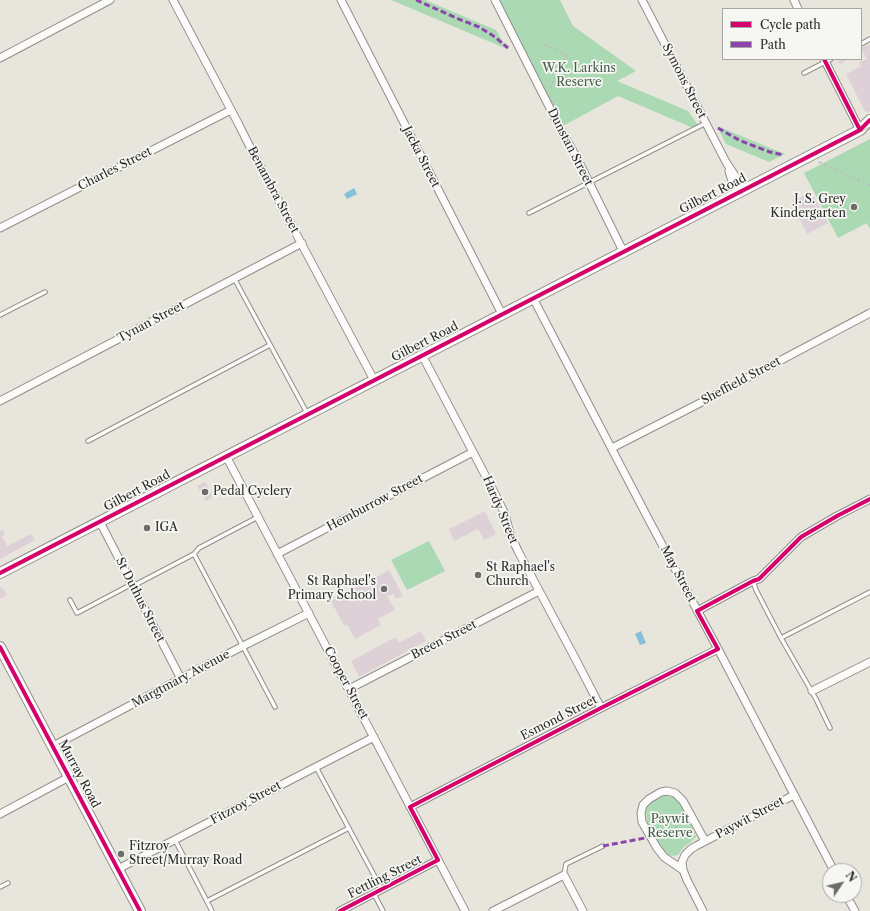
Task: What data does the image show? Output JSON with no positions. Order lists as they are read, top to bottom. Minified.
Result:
{"streets":{"street":["Symons Street","Dunstan Street","Jacka Street","Charles Street","Benambra Street","Gilbert Road","Tynan Street","Sheffield Street","Hemburrow Street","Hardy Street","May Street","St Duthus Street","Breen Street","Margtmary Avenue","Cooper Street","Esmond Street","Murray Road","Fitzroy Street","Paywit Street","Fettling Street"]},"crossings":[["Symons Street","Gilbert Road"],["Dunstan Street","Gilbert Road"],["Jacka Street","Gilbert Road"],["Charles Street","Benambra Street"],["Benambra Street","Gilbert Road"],["Benambra Street","Tynan Street"],["Gilbert Road","Hardy Street"],["Gilbert Road","May Street"],["Gilbert Road","St Duthus Street"],["Gilbert Road","Cooper Street"],["Sheffield Street","May Street"],["Hemburrow Street","Hardy Street"],["Hemburrow Street","Cooper Street"],["Hardy Street","Breen Street"],["Hardy Street","Esmond Street"],["May Street","Esmond Street"],["May Street","Paywit Street"],["St Duthus Street","Margtmary Avenue"],["Breen Street","Cooper Street"],["Margtmary Avenue","Cooper Street"],["Margtmary Avenue","Murray Road"],["Cooper Street","Esmond Street"],["Cooper Street","Fitzroy Street"],["Cooper Street","Fettling Street"],["Murray Road","Fitzroy Street"]],"parks":["W.K. Larkins Reserve","Paywit Reserve"],"places":["J. S. Grey Kindergarten","Pedal Cyclery","IGA","St Raphael's Church","St Raphael's Primary School","Fitzroy Street/Murray Road"],"legend":["Cycle path","Path"],"north":"top right"}
